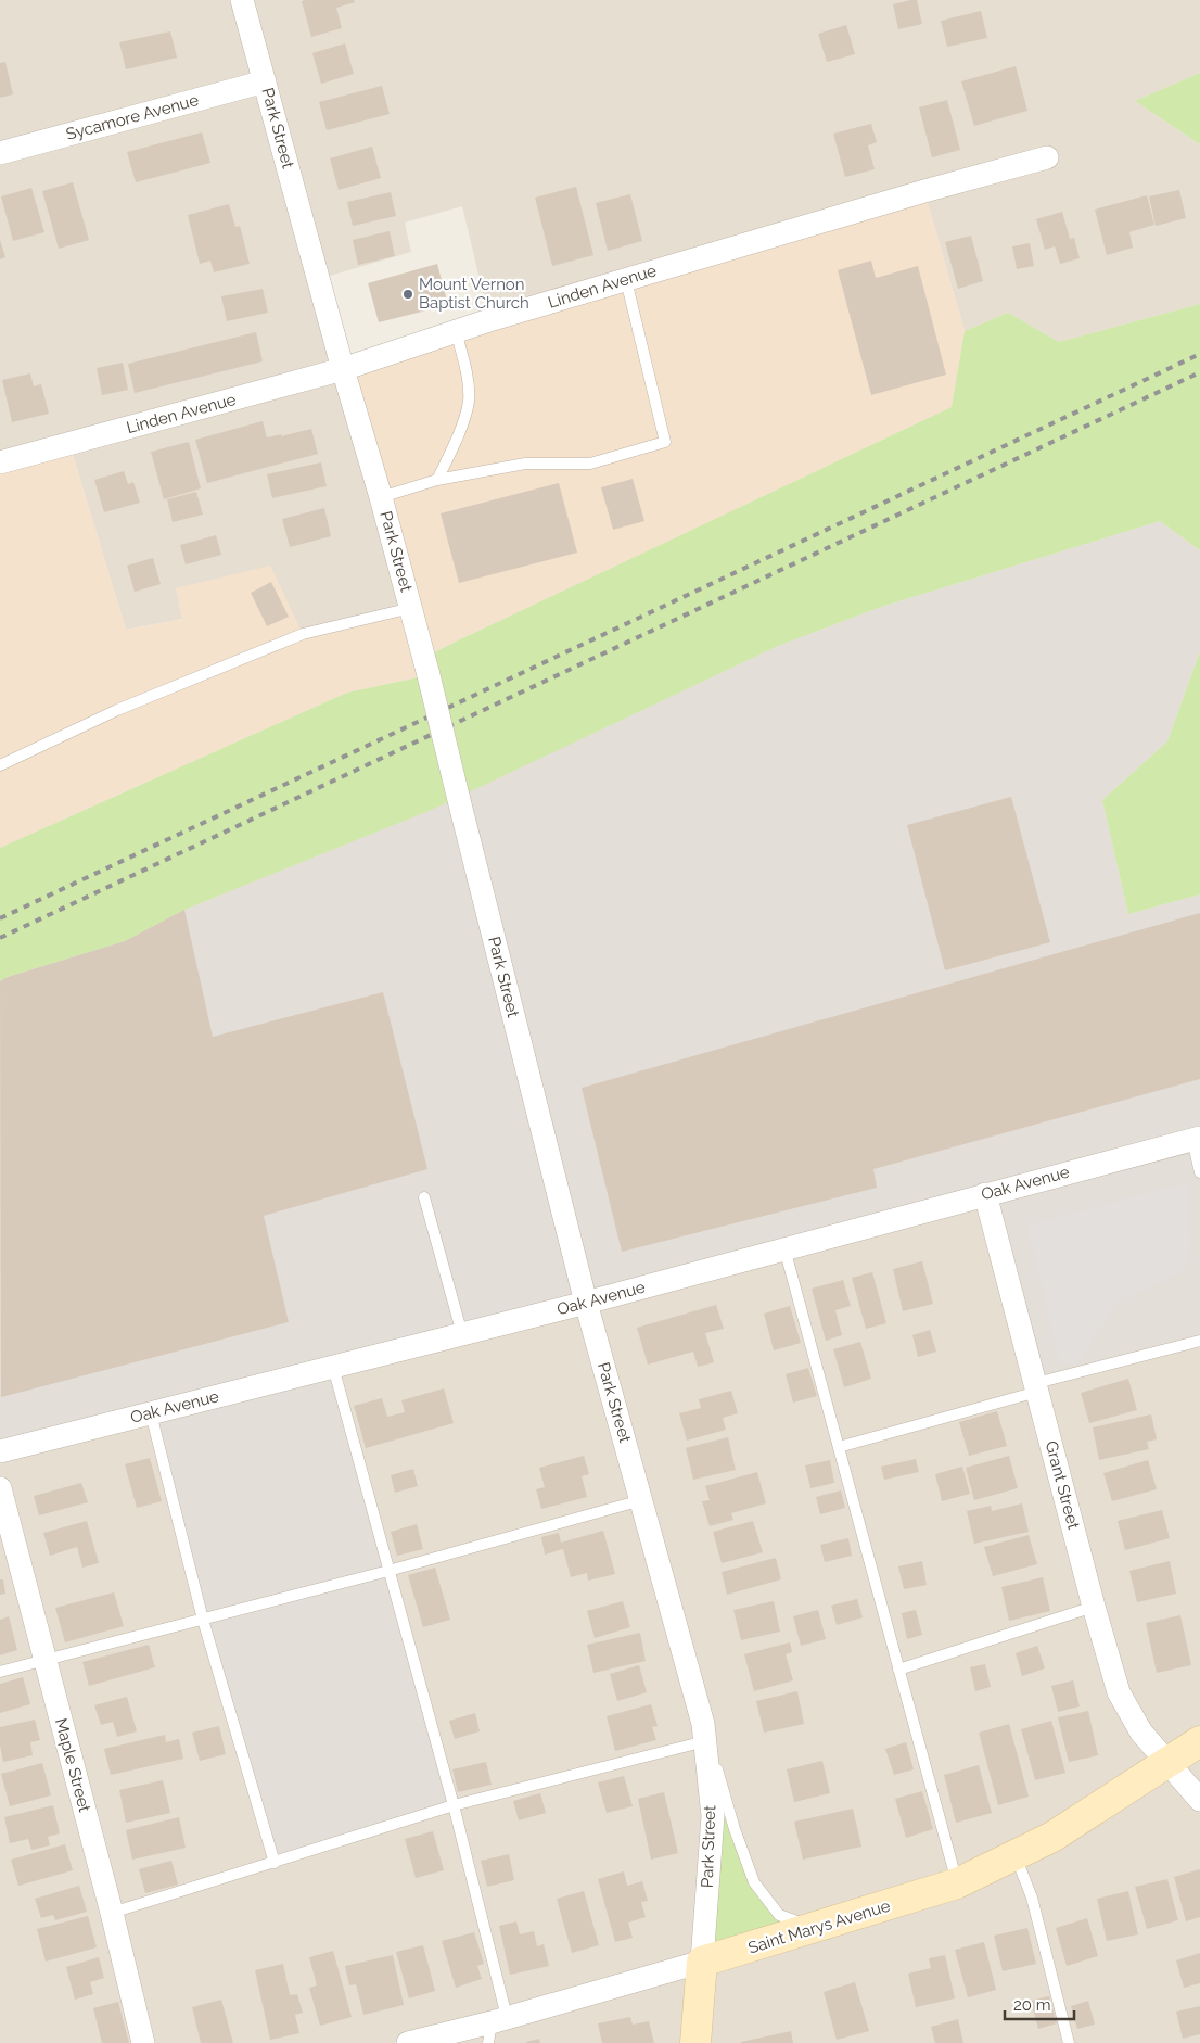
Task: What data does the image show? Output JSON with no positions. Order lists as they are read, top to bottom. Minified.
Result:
{"streets":{"main road":["Saint Marys Avenue"],"street":["Sycamore Avenue","Park Street","Linden Avenue","Oak Avenue","Grant Street","Maple Street"]},"crossings":[["Sycamore Avenue","Park Street"],["Park Street","Linden Avenue"],["Park Street","Oak Avenue"],["Park Street","Saint Marys Avenue"],["Oak Avenue","Grant Street"],["Grant Street","Saint Marys Avenue"]],"places":["Mount Vernon Baptist Church"],"scale_bar":"20 m"}
